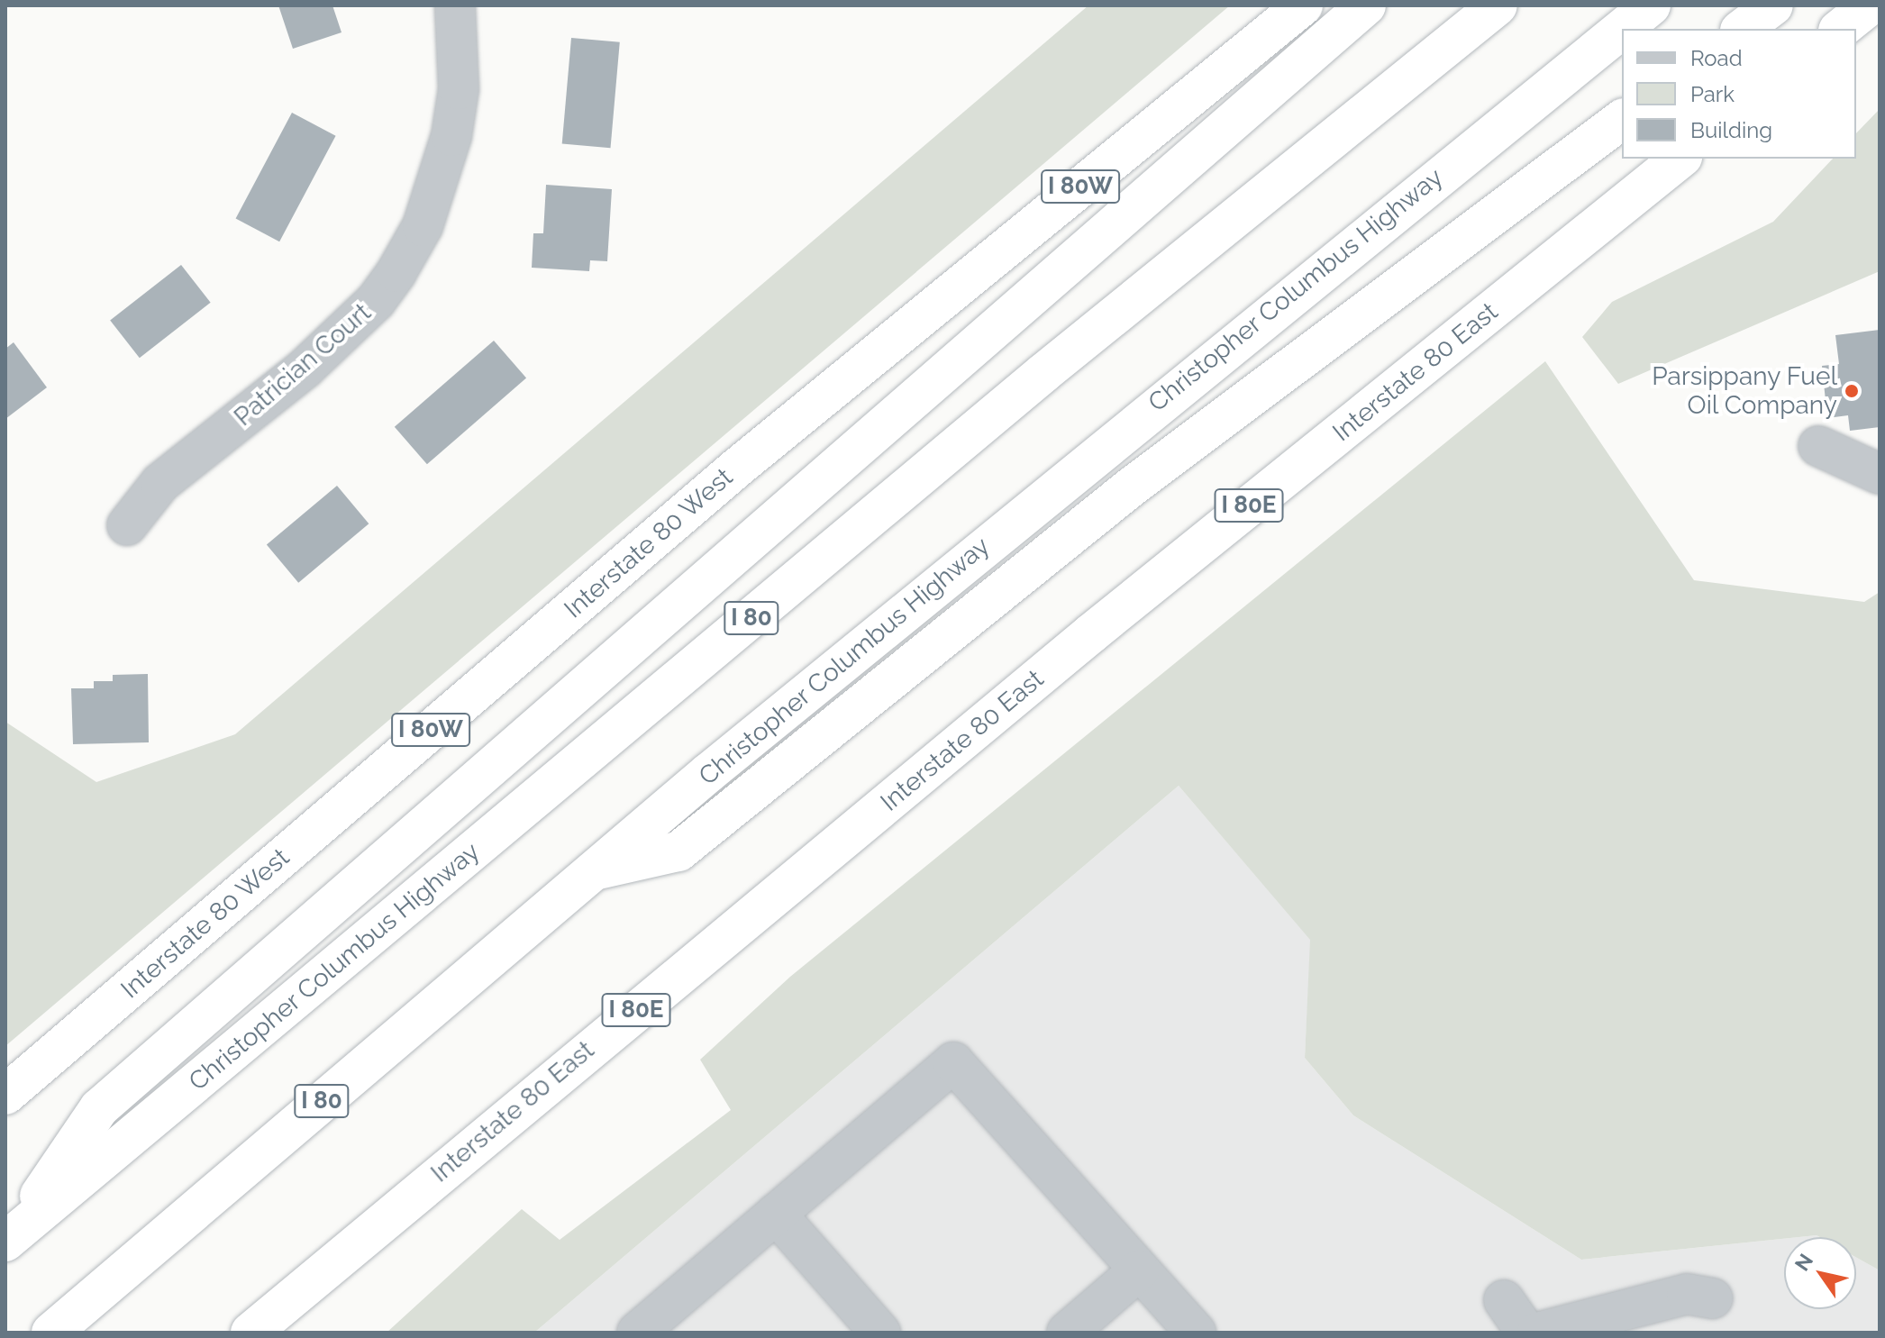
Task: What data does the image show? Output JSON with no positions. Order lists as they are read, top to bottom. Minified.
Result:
{"streets":{"highway":["I 80W","Christopher Columbus Highway","Interstate 80 East","I 80E","Interstate 80 West","I 80"],"street":["Patrician Court"]},"places":["Parsippany Fuel Oil Company"],"legend":["Road","Park","Building"],"north":"top left"}
